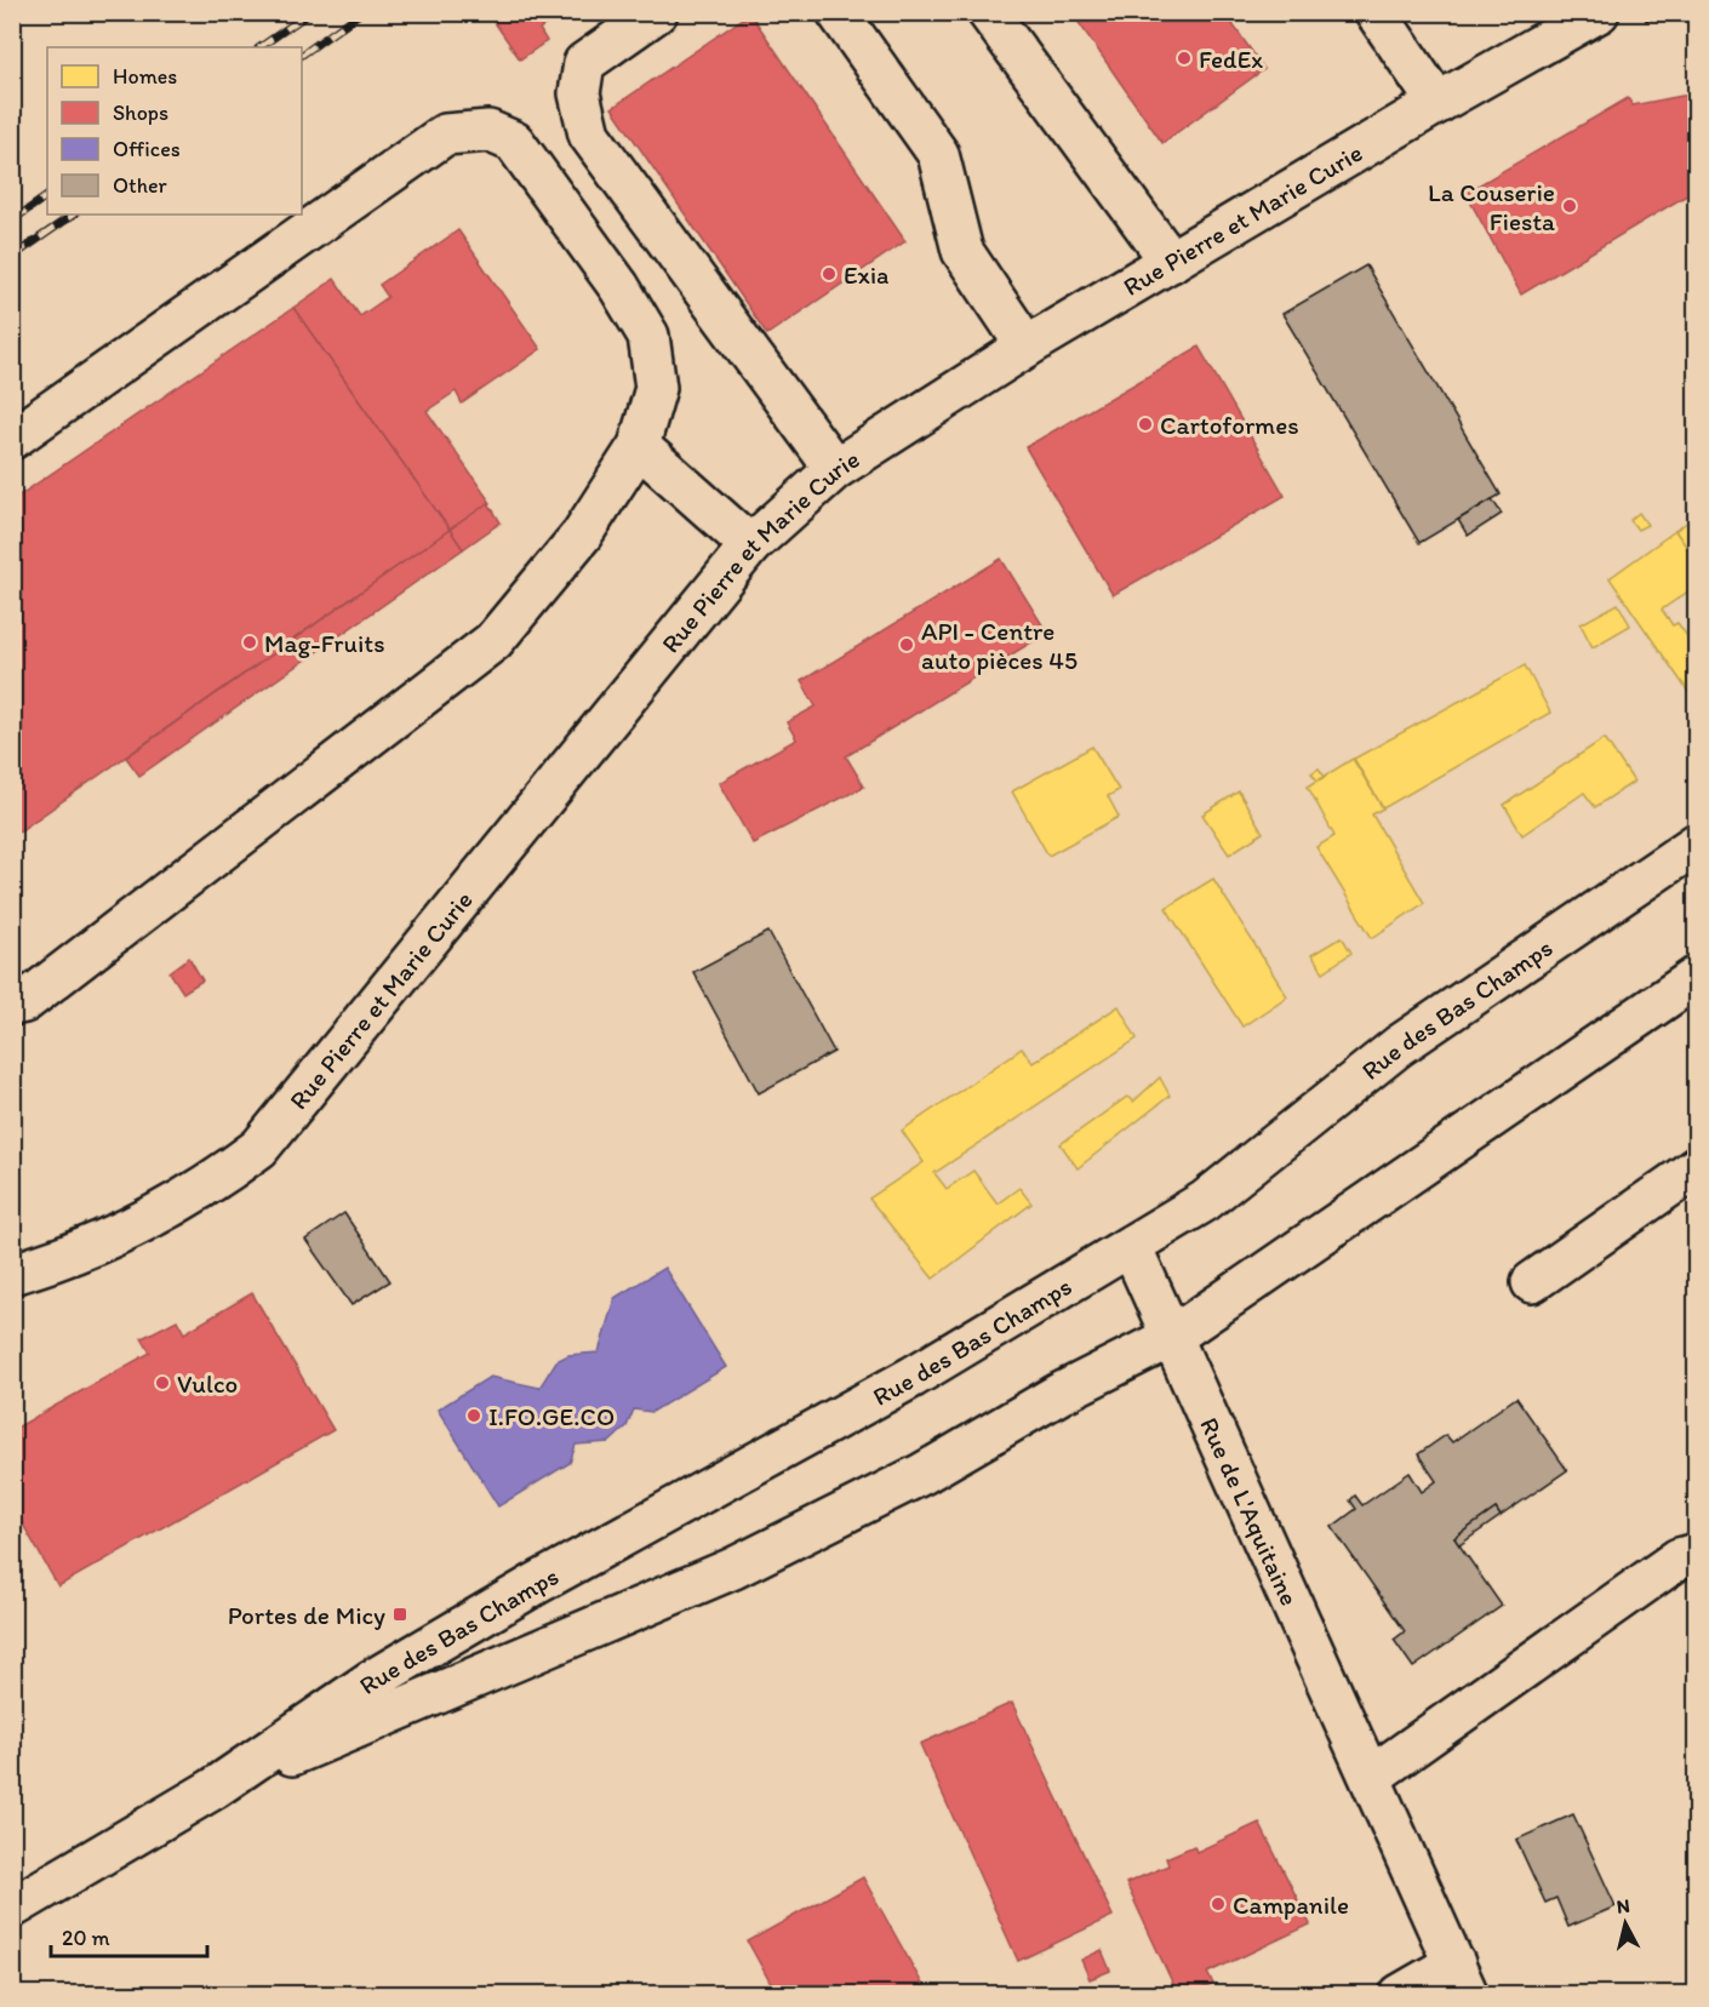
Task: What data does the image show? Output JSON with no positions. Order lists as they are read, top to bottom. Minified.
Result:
{"streets":{"street":["Rue Pierre et Marie Curie","Rue des Bas Champs","Rue de L'Aquitaine"]},"crossings":[["Rue des Bas Champs","Rue de L'Aquitaine"]],"places":{"other":["FedEx","La Couserie Fiesta","Exia","Cartoformes","Mag-Fruits","API - Centre auto pièces 45","Vulco","I.FO.GE.CO","Campanile"],"transit":["Portes de Micy"]},"legend":["Homes","Shops","Offices","Other"],"scale_bar":"20 m","north":"top"}
